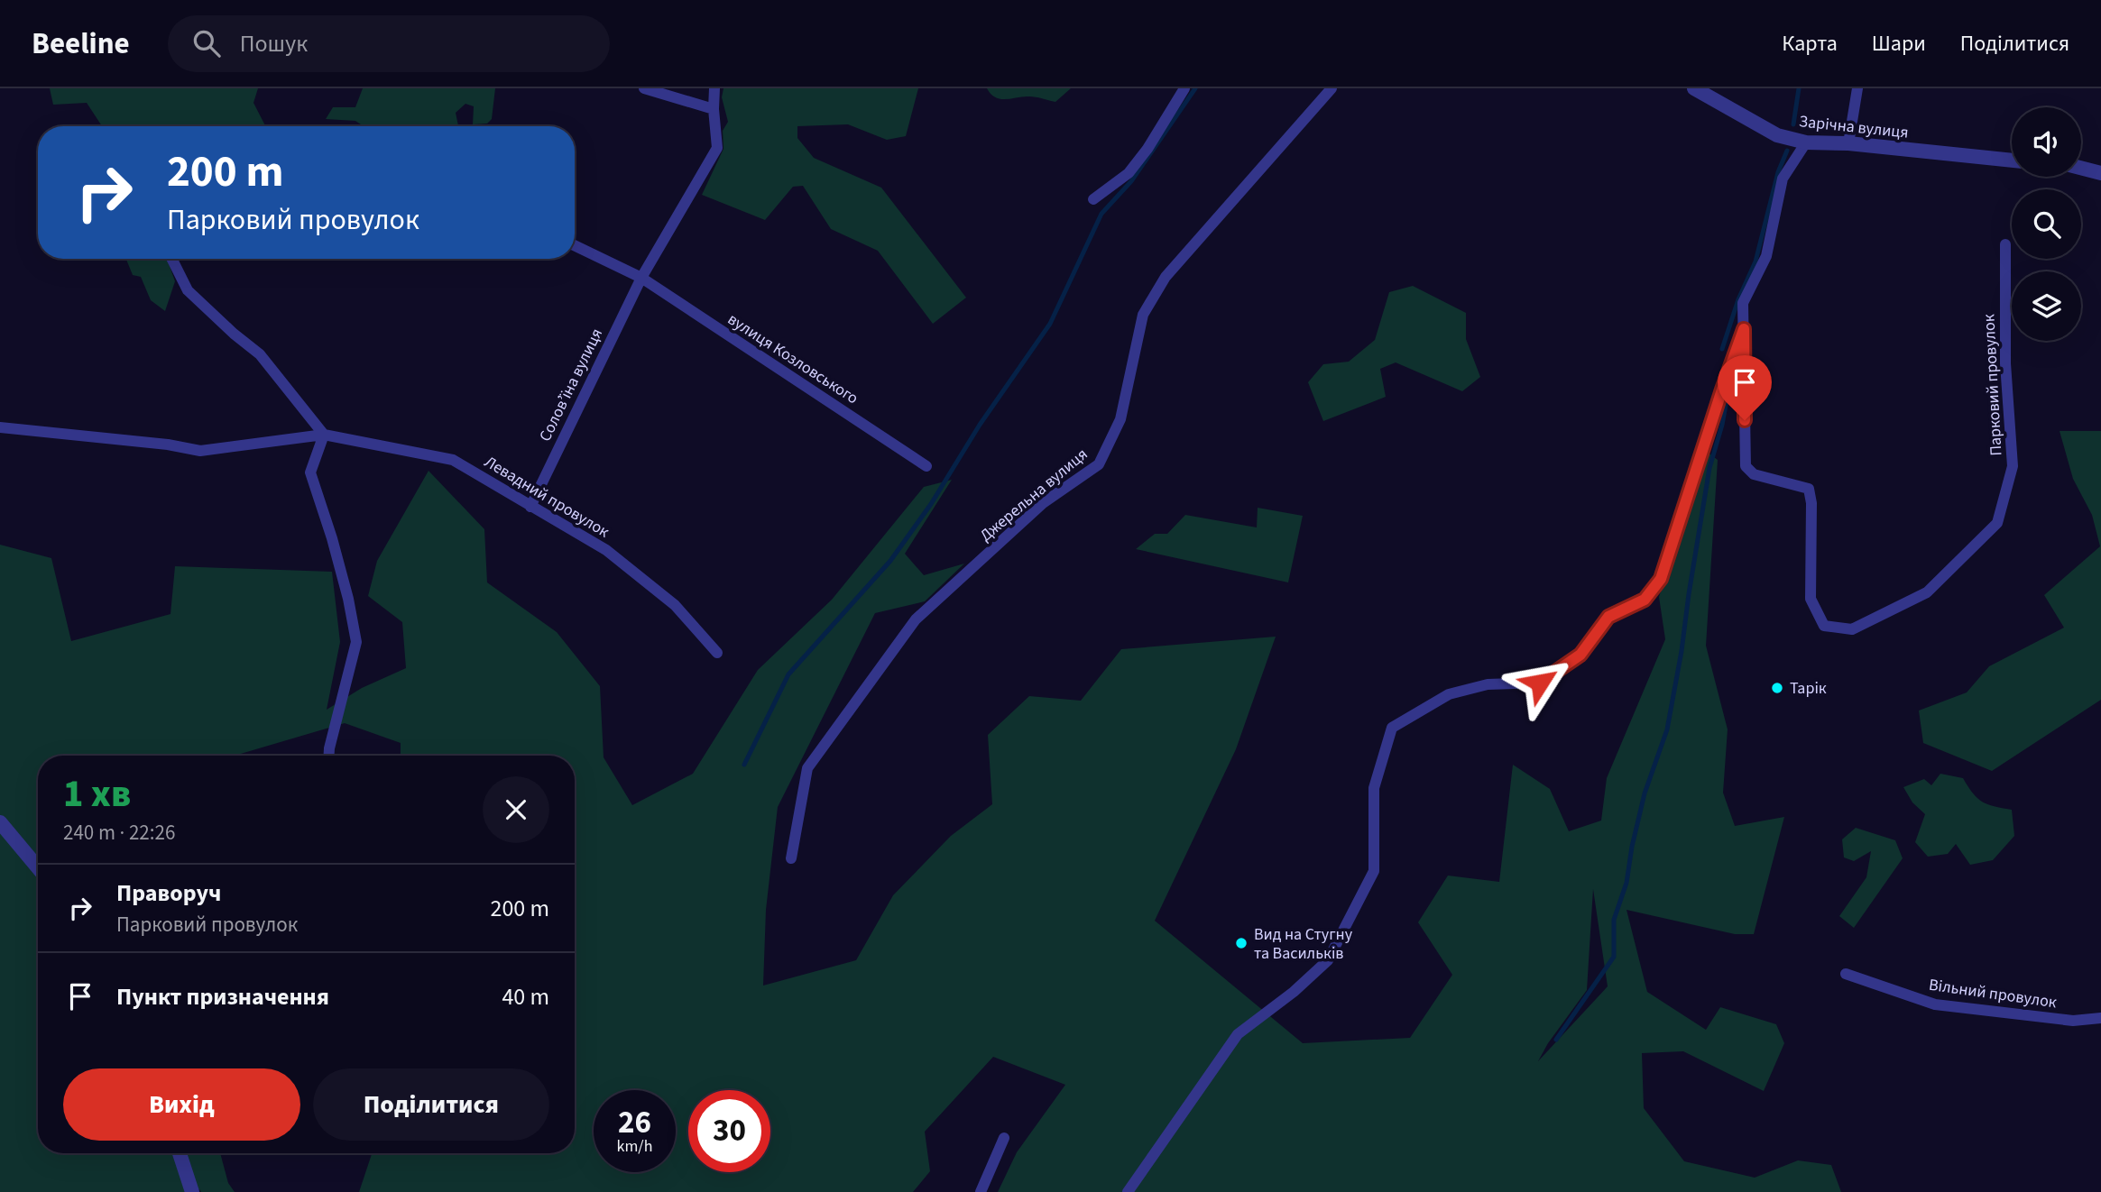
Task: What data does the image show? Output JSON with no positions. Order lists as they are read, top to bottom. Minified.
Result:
{"streets":{"street":["Зарічна вулиця","вулиця Козловського","Соловʼїна вулиця","Парковий провулок","Джерельна вулиця","Левадний провулок","Вільний провулок"]},"crossings":[["Зарічна вулиця","Парковий провулок"],["вулиця Козловського","Соловʼїна вулиця"],["Соловʼїна вулиця","Левадний провулок"]],"places":["Тарік","Вид на Стугну та Васильків"],"page":{"header":"Beeline","search":"Пошук","nav":["Карта","Шари","Поділитися"],"turn":["200 m","Парковий провулок"],"heading":["1 хв","240 m · 22:26"],"list":[{"name":"Праворуч","note":"Парковий провулок","value":"200 m"},{"name":"Пункт призначення","value":"40 m"}],"buttons":["Вихід","Поділитися"],"speed":"26 km/h","limit":"30"}}
